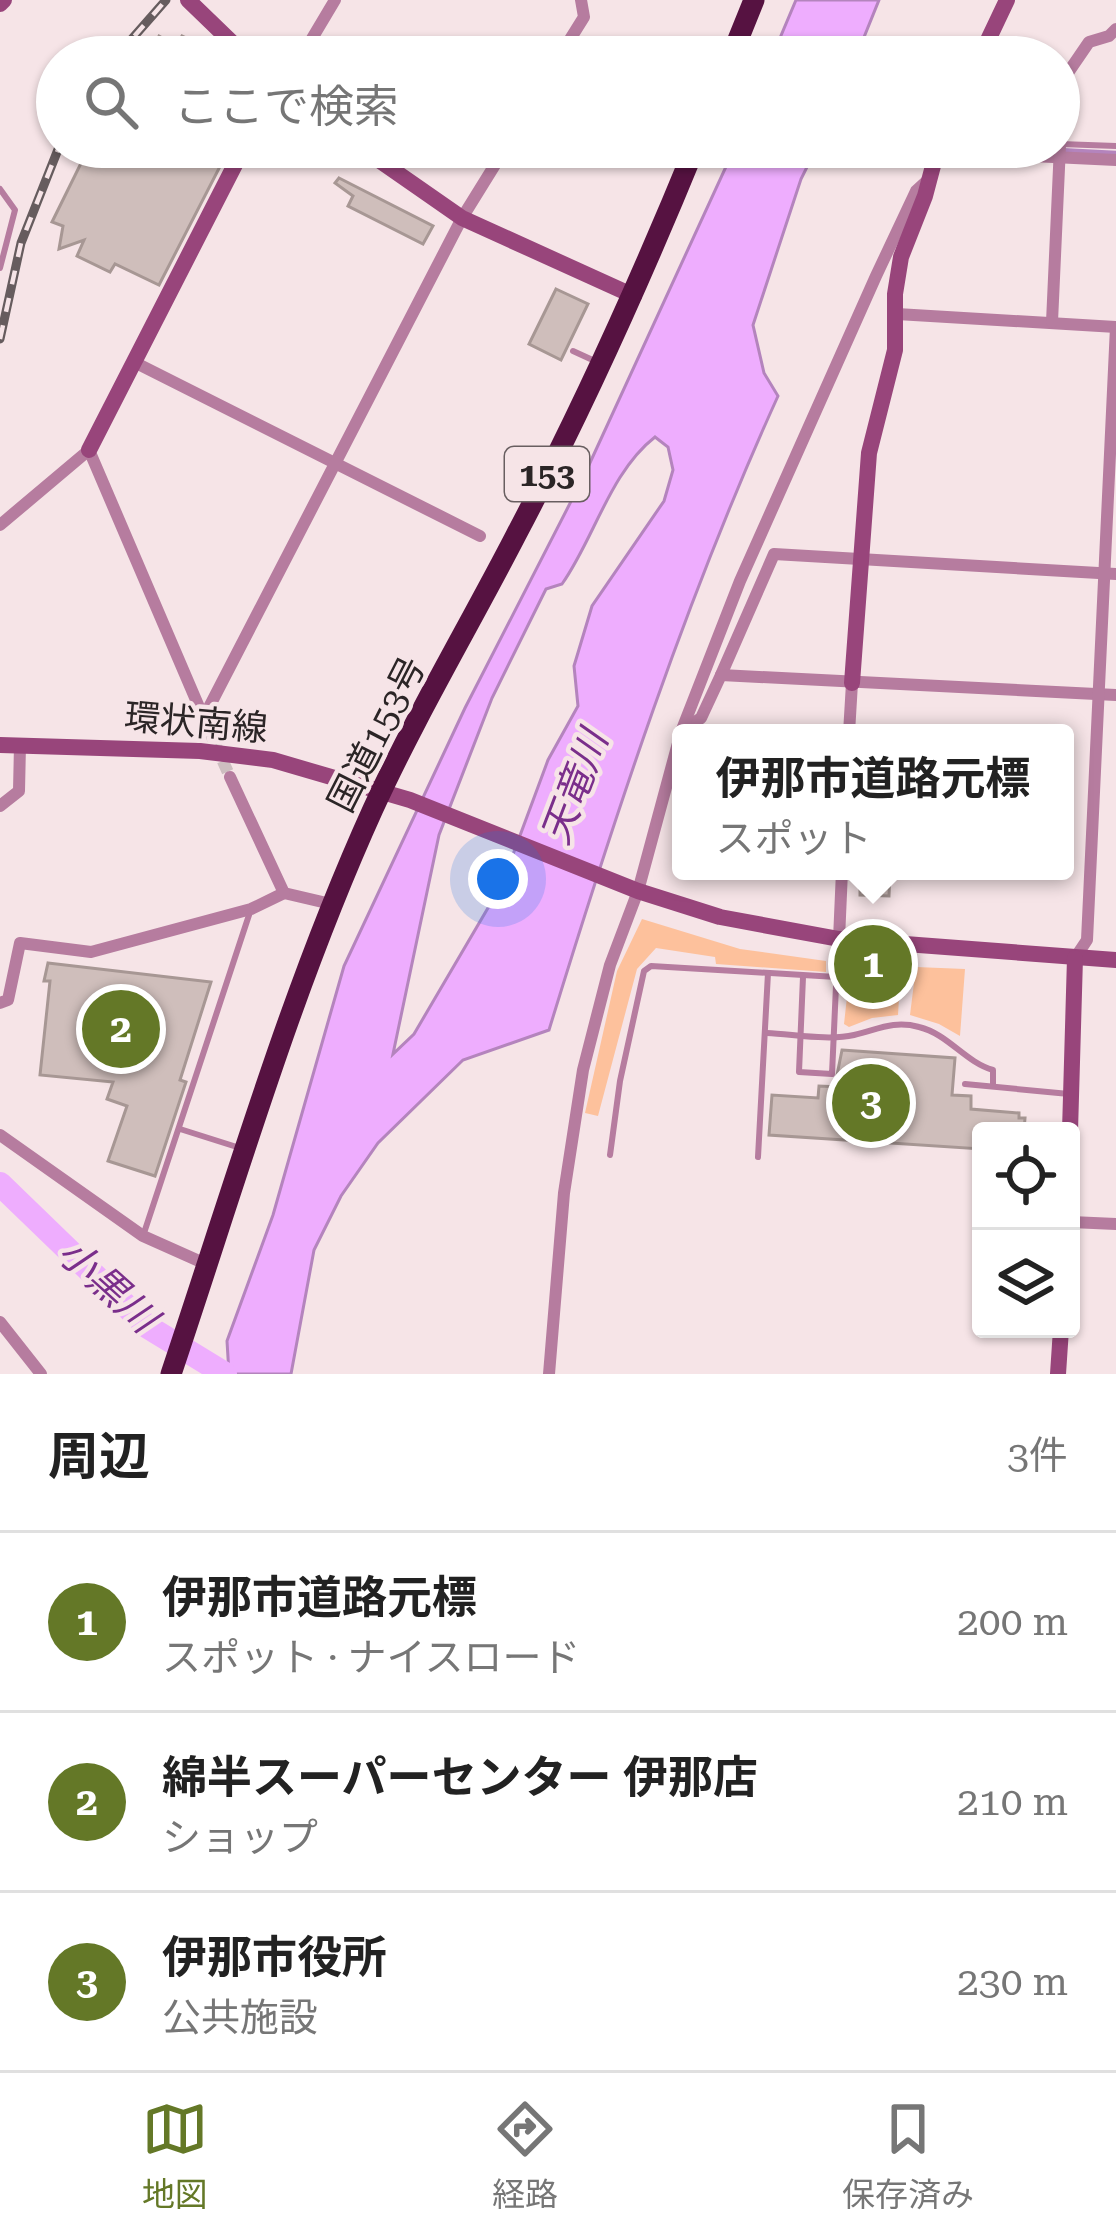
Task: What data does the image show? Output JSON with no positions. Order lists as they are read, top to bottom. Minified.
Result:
{"streets":{"highway":["153","国道153号"],"street":["環状南線"]},"crossings":[["環状南線","国道153号"]],"water":["天竜川","小黒川"],"page":{"search":"ここで検索","popup":["伊那市道路元標","スポット"],"pins":["1","2","3"],"heading":["周辺","3件"],"list":[{"mark":"1","name":"伊那市道路元標","note":"スポット · ナイスロード","value":"200 m"},{"mark":"2","name":"綿半スーパーセンター 伊那店","note":"ショップ","value":"210 m"},{"mark":"3","name":"伊那市役所","note":"公共施設","value":"230 m"}],"nav":["地図","経路","保存済み"]}}
